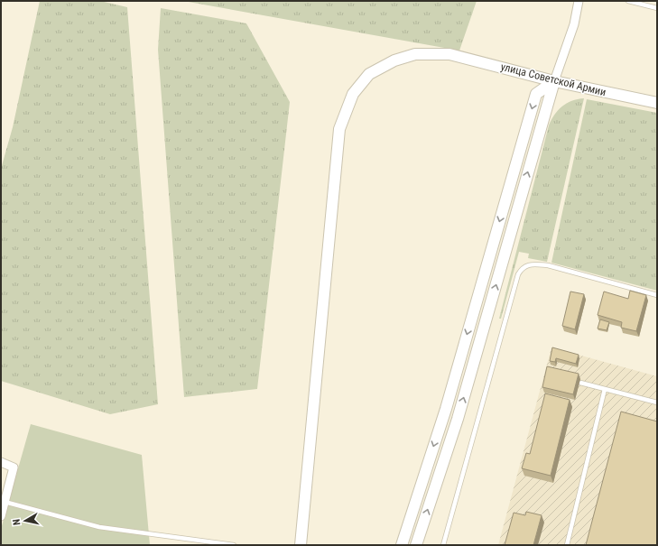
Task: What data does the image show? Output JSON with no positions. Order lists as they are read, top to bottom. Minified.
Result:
{"streets":{"main road":["улица Советской Армии"]},"north":"left"}
